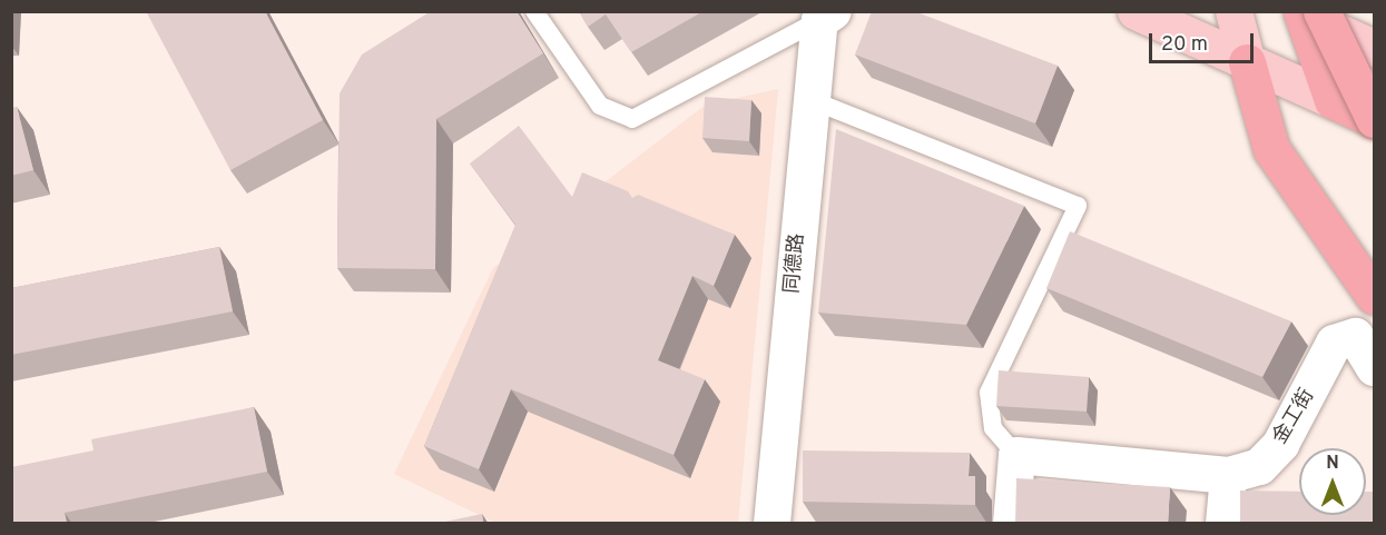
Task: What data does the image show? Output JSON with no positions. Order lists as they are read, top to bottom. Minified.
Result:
{"streets":{"street":["同德路","金工街"]},"scale_bar":"20 m","north":"top"}
